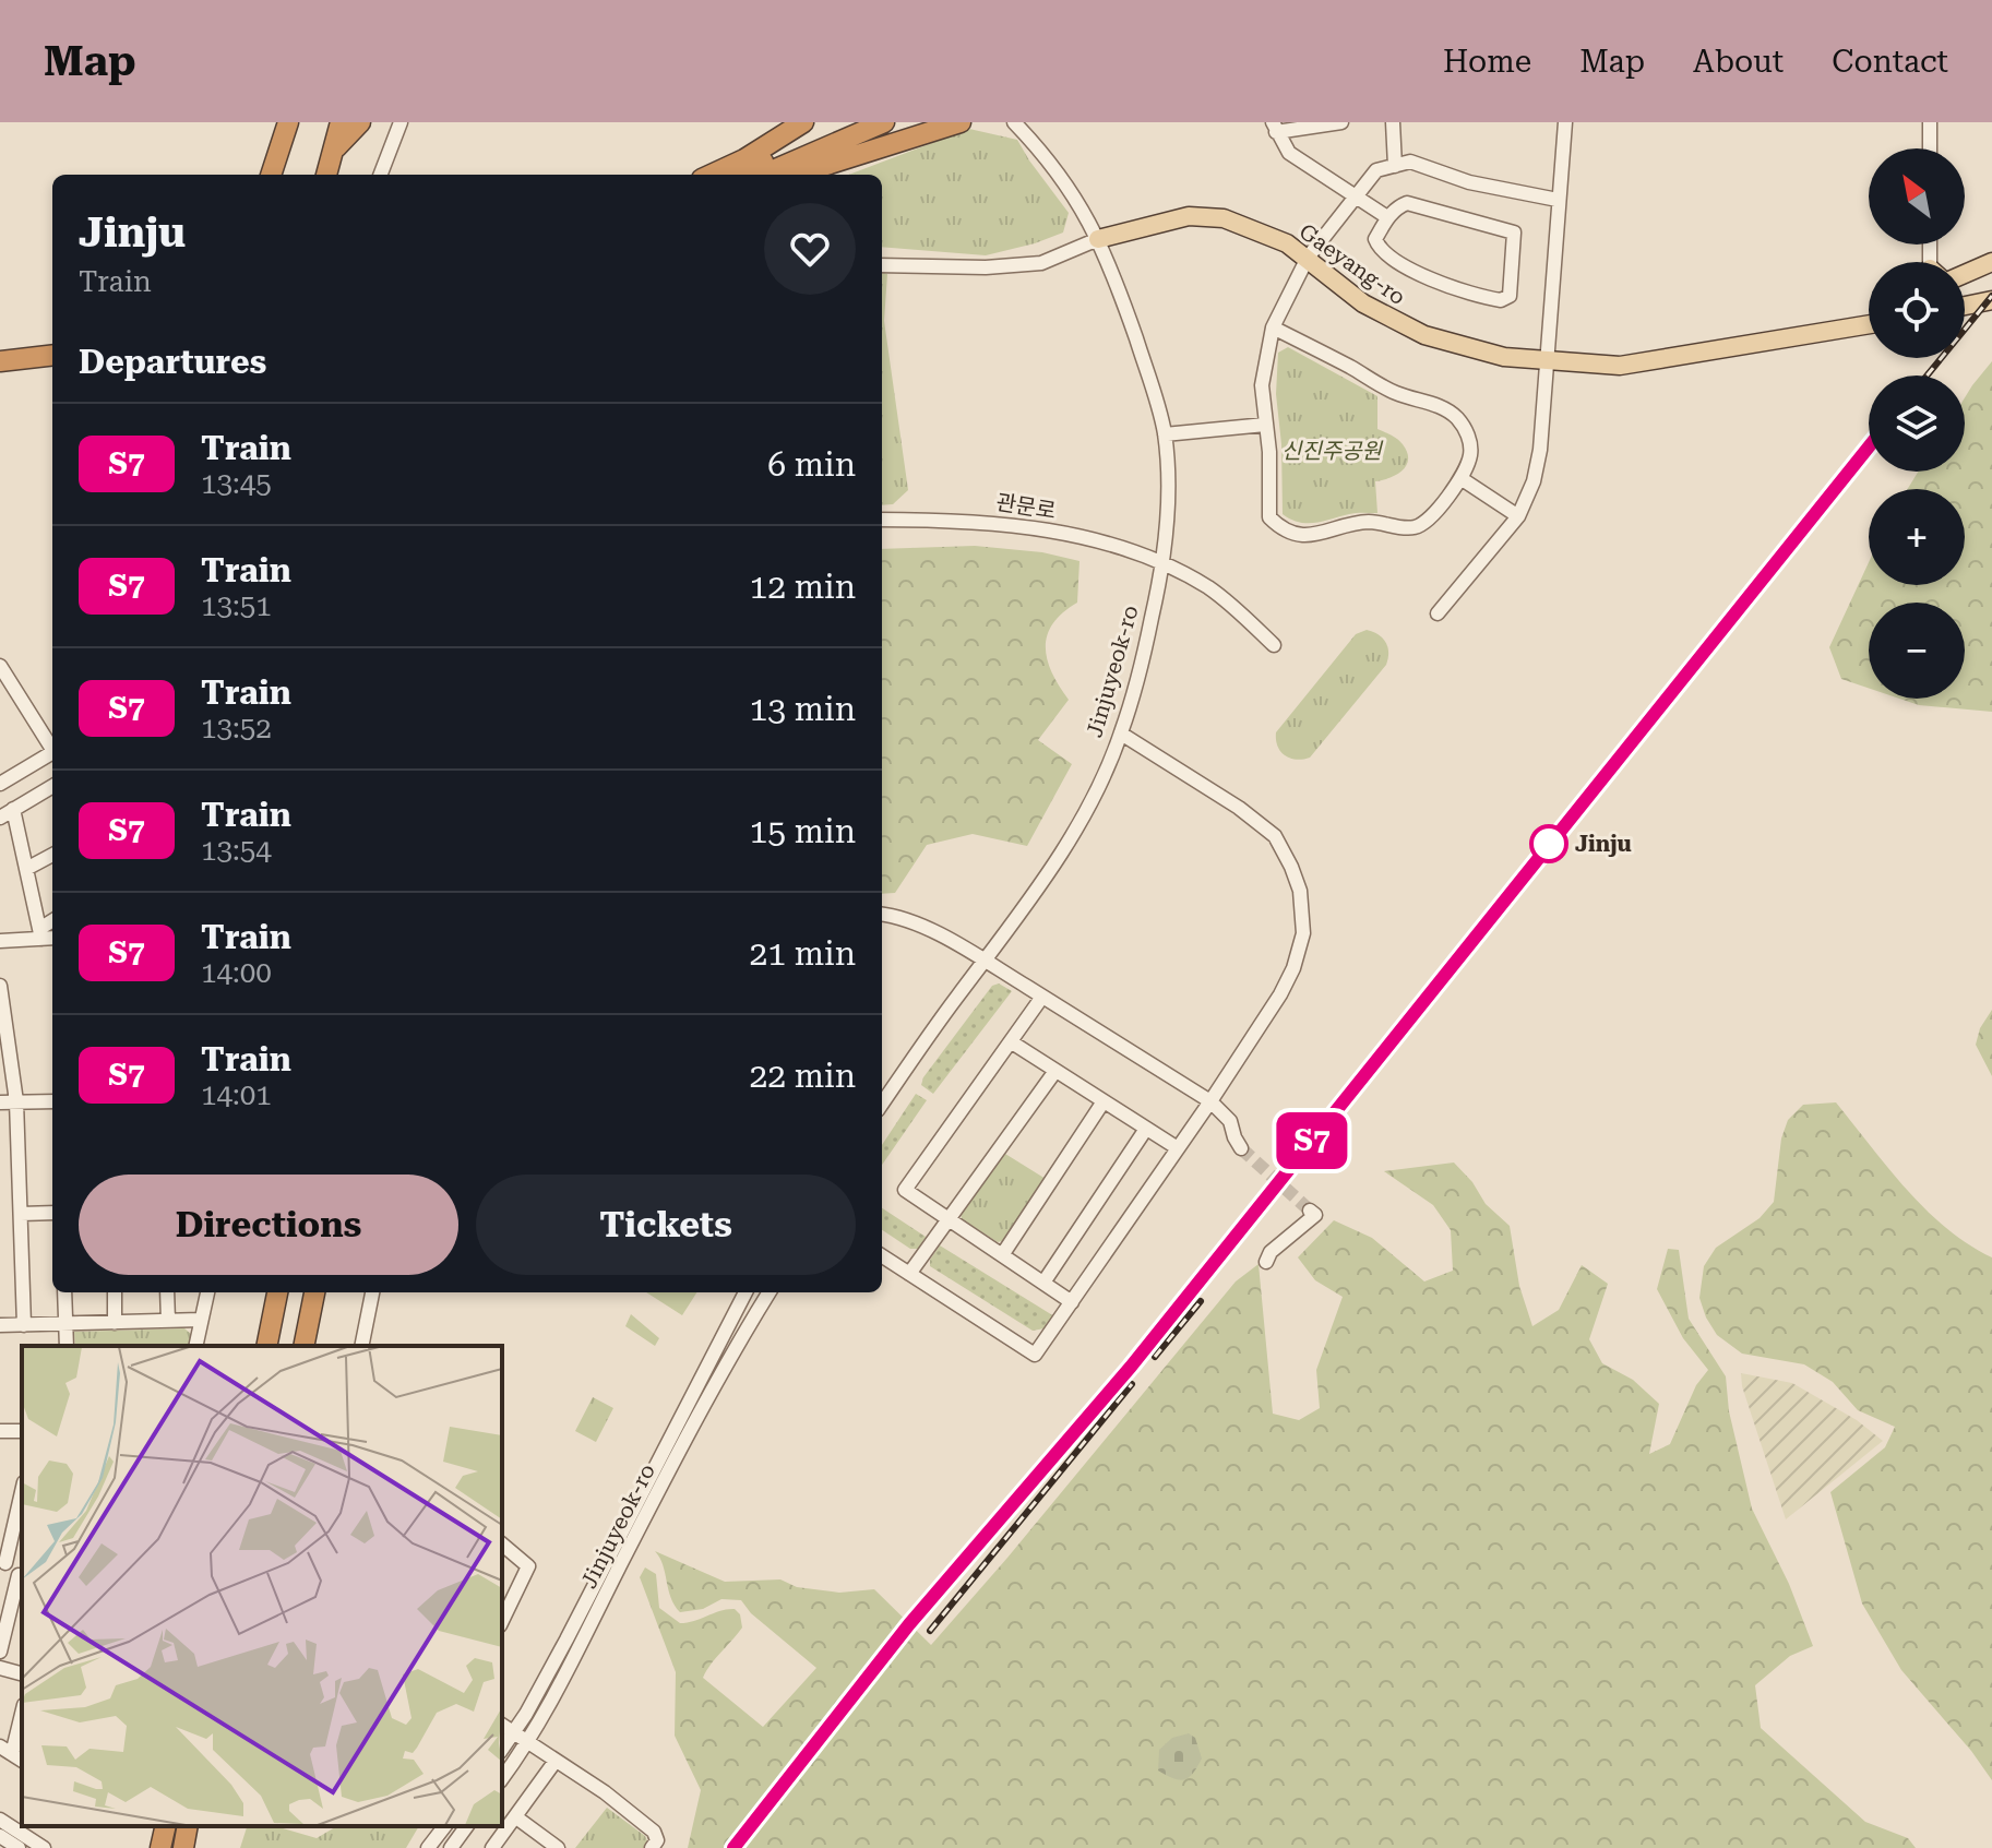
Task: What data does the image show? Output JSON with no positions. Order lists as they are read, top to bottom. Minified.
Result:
{"streets":{"main road":["Gaeyang-ro"],"street":["관문로","Jinjuyeok-ro"]},"crossings":[["Gaeyang-ro","Jinjuyeok-ro"],["관문로","Jinjuyeok-ro"]],"parks":["신진주공원"],"places":["Jinju"],"north":"top left","page":{"header":"Map","nav":["Home","Map","About","Contact"],"on_map":"S7","map_buttons":["+","−"],"heading":[["Jinju","Train"],"Departures"],"list":[{"mark":"S7","name":"Train","note":"13:45","value":"6 min"},{"mark":"S7","name":"Train","note":"13:51","value":"12 min"},{"mark":"S7","name":"Train","note":"13:52","value":"13 min"},{"mark":"S7","name":"Train","note":"13:54","value":"15 min"},{"mark":"S7","name":"Train","note":"14:00","value":"21 min"},{"mark":"S7","name":"Train","note":"14:01","value":"22 min"}],"buttons":["Directions","Tickets"]}}
